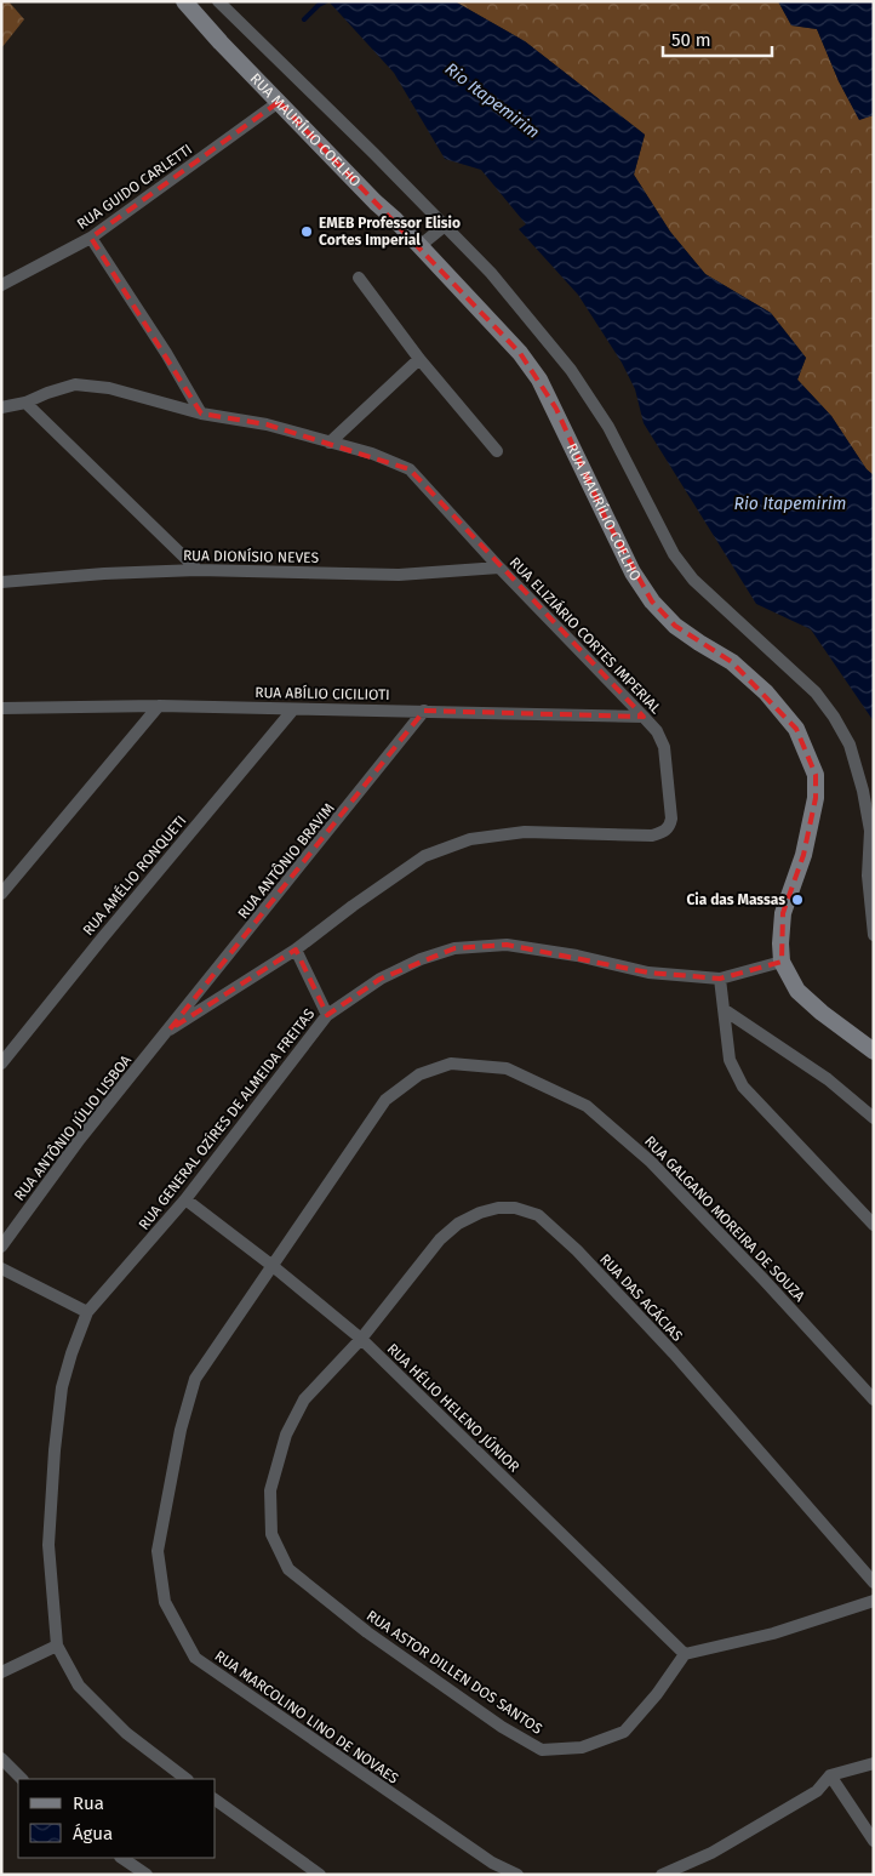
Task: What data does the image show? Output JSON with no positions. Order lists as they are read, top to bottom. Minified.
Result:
{"streets":{"main road":["RUA MAURÍLIO COELHO"],"street":["RUA GUIDO CARLETTI","RUA DIONÍSIO NEVES","RUA ELIZIÁRIO CORTES IMPERIAL","RUA ABÍLIO CICILIOTI","RUA ANTÔNIO BRAVIM","RUA AMÉLIO RONQUETI","RUA GENERAL OZÍRES DE ALMEIDA FREITAS","RUA ANTÔNIO JÚLIO LISBOA","RUA GALGANO MOREIRA DE SOUZA","RUA DAS ACÁCIAS","RUA HÉLIO HELENO JÚNIOR","RUA ASTOR DILLEN DOS SANTOS","RUA MARCOLINO LINO DE NOVAES"]},"crossings":[["RUA MAURÍLIO COELHO","RUA GUIDO CARLETTI"],["RUA MAURÍLIO COELHO","RUA GENERAL OZÍRES DE ALMEIDA FREITAS"],["RUA DIONÍSIO NEVES","RUA ELIZIÁRIO CORTES IMPERIAL"],["RUA ELIZIÁRIO CORTES IMPERIAL","RUA ABÍLIO CICILIOTI"],["RUA ELIZIÁRIO CORTES IMPERIAL","RUA ANTÔNIO BRAVIM"],["RUA ELIZIÁRIO CORTES IMPERIAL","RUA ANTÔNIO JÚLIO LISBOA"],["RUA ABÍLIO CICILIOTI","RUA ANTÔNIO BRAVIM"],["RUA ABÍLIO CICILIOTI","RUA AMÉLIO RONQUETI"],["RUA ANTÔNIO BRAVIM","RUA ANTÔNIO JÚLIO LISBOA"],["RUA GENERAL OZÍRES DE ALMEIDA FREITAS","RUA HÉLIO HELENO JÚNIOR"],["RUA GALGANO MOREIRA DE SOUZA","RUA HÉLIO HELENO JÚNIOR"],["RUA GALGANO MOREIRA DE SOUZA","RUA MARCOLINO LINO DE NOVAES"],["RUA DAS ACÁCIAS","RUA HÉLIO HELENO JÚNIOR"],["RUA DAS ACÁCIAS","RUA ASTOR DILLEN DOS SANTOS"],["RUA HÉLIO HELENO JÚNIOR","RUA ASTOR DILLEN DOS SANTOS"],["RUA HÉLIO HELENO JÚNIOR","RUA MARCOLINO LINO DE NOVAES"]],"water":["Rio Itapemirim"],"places":["EMEB Professor Elisio Cortes Imperial","Cia das Massas"],"legend":["Rua","Água"],"scale_bar":"50 m"}
